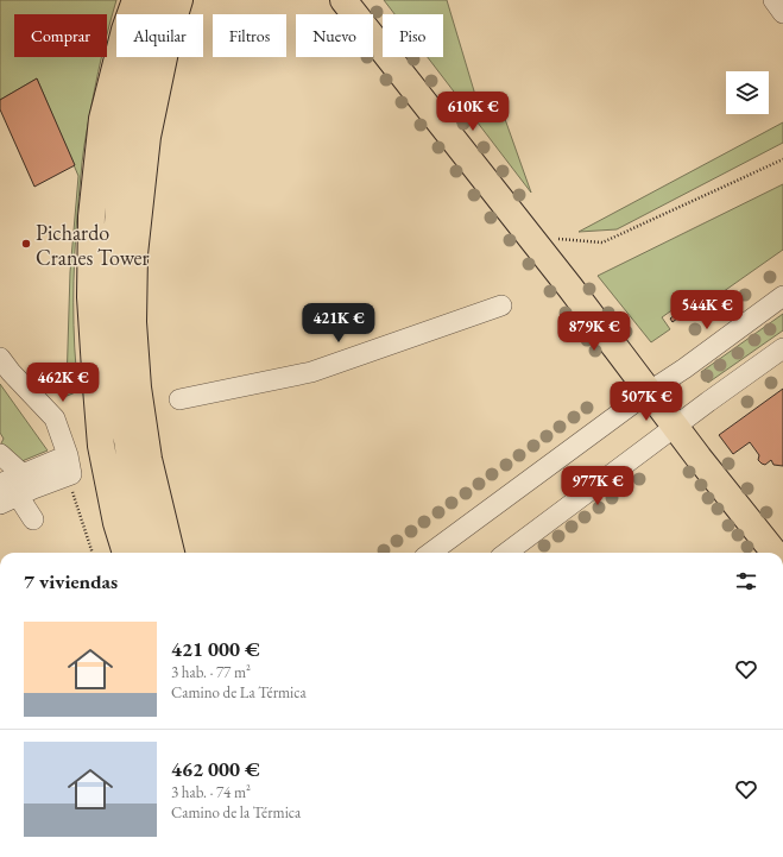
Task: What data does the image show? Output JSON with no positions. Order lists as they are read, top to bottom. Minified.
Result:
{"places":["Pichardo Cranes Tower"],"page":{"chip":["Comprar","Alquilar","Filtros","Nuevo","Piso"],"price":["610K €","544K €","421K €","879K €","462K €","507K €","977K €"],"heading":"7 viviendas","list":[{"name":"421 000 €","note":"3 hab. · 77 m² · Camino de La Térmica"},{"name":"462 000 €","note":"3 hab. · 74 m² · Camino de la Térmica"}]}}
